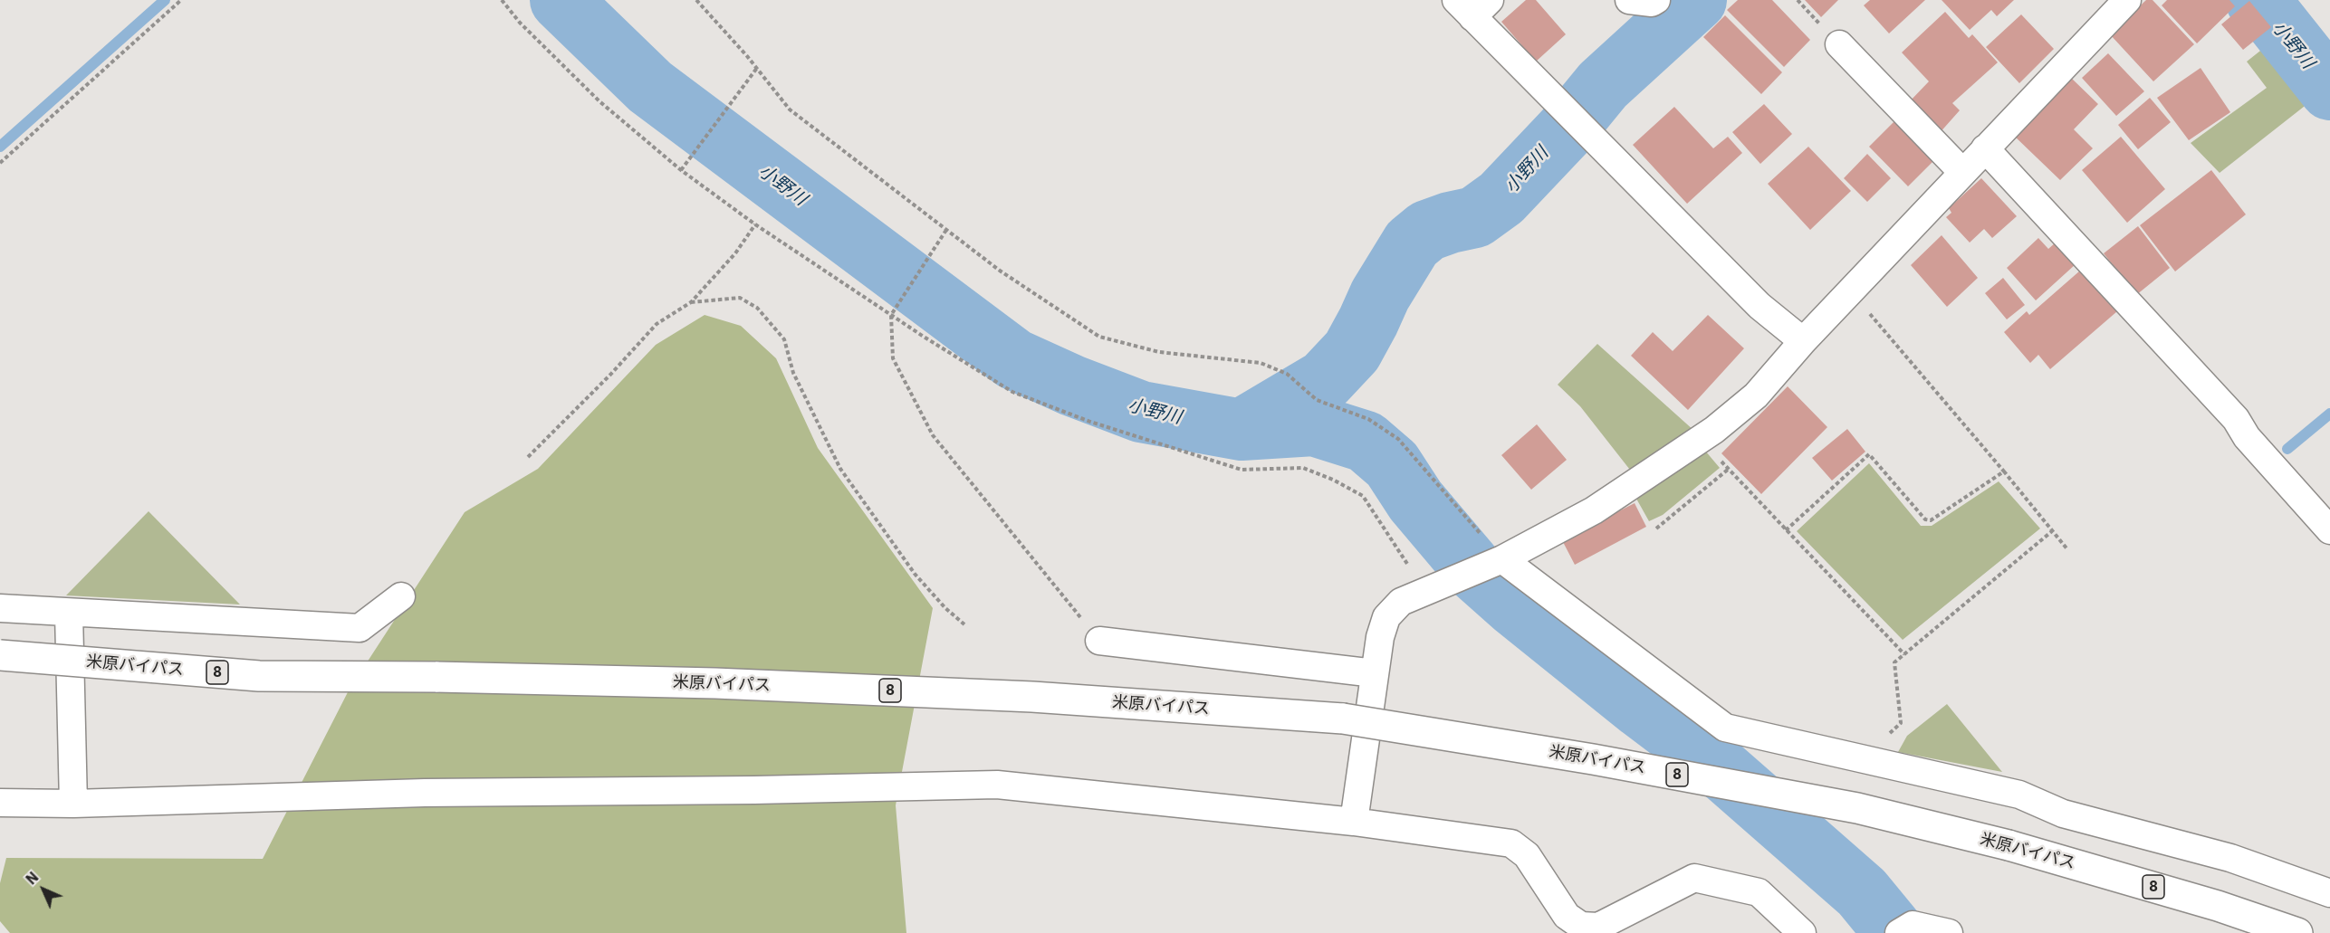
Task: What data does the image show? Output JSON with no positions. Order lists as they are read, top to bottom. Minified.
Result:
{"streets":{"highway":["米原バイパス","8"]},"water":["小野川"],"north":"top left"}
